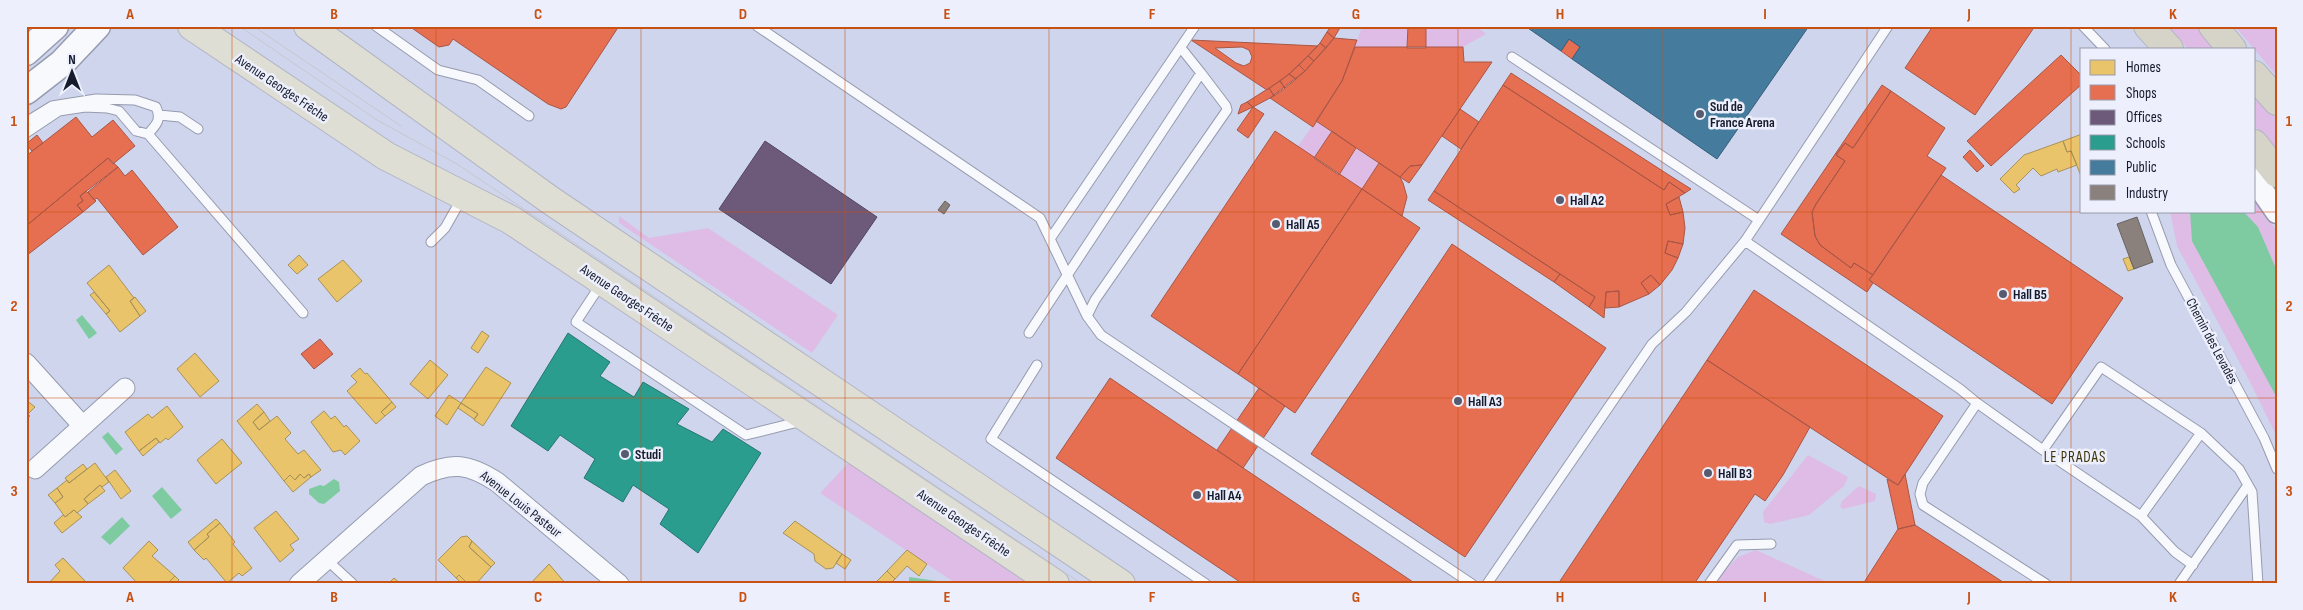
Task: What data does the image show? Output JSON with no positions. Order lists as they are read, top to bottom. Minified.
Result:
{"streets":{"main road":["Avenue Georges Frêche"],"street":["Avenue Louis Pasteur"],"lane":["Chemin des Levades"]},"districts":["LE PRADAS"],"places":["Sud de France Arena","Hall A2","Hall A5","Hall B5","Hall A3","Studi","Hall B3","Hall A4"],"legend":["Homes","Shops","Offices","Schools","Public","Industry"],"north":"top","grid":{"columns":["A","B","C","D","E","F","G","H","I","J","K"],"rows":["1","2","3"]}}
